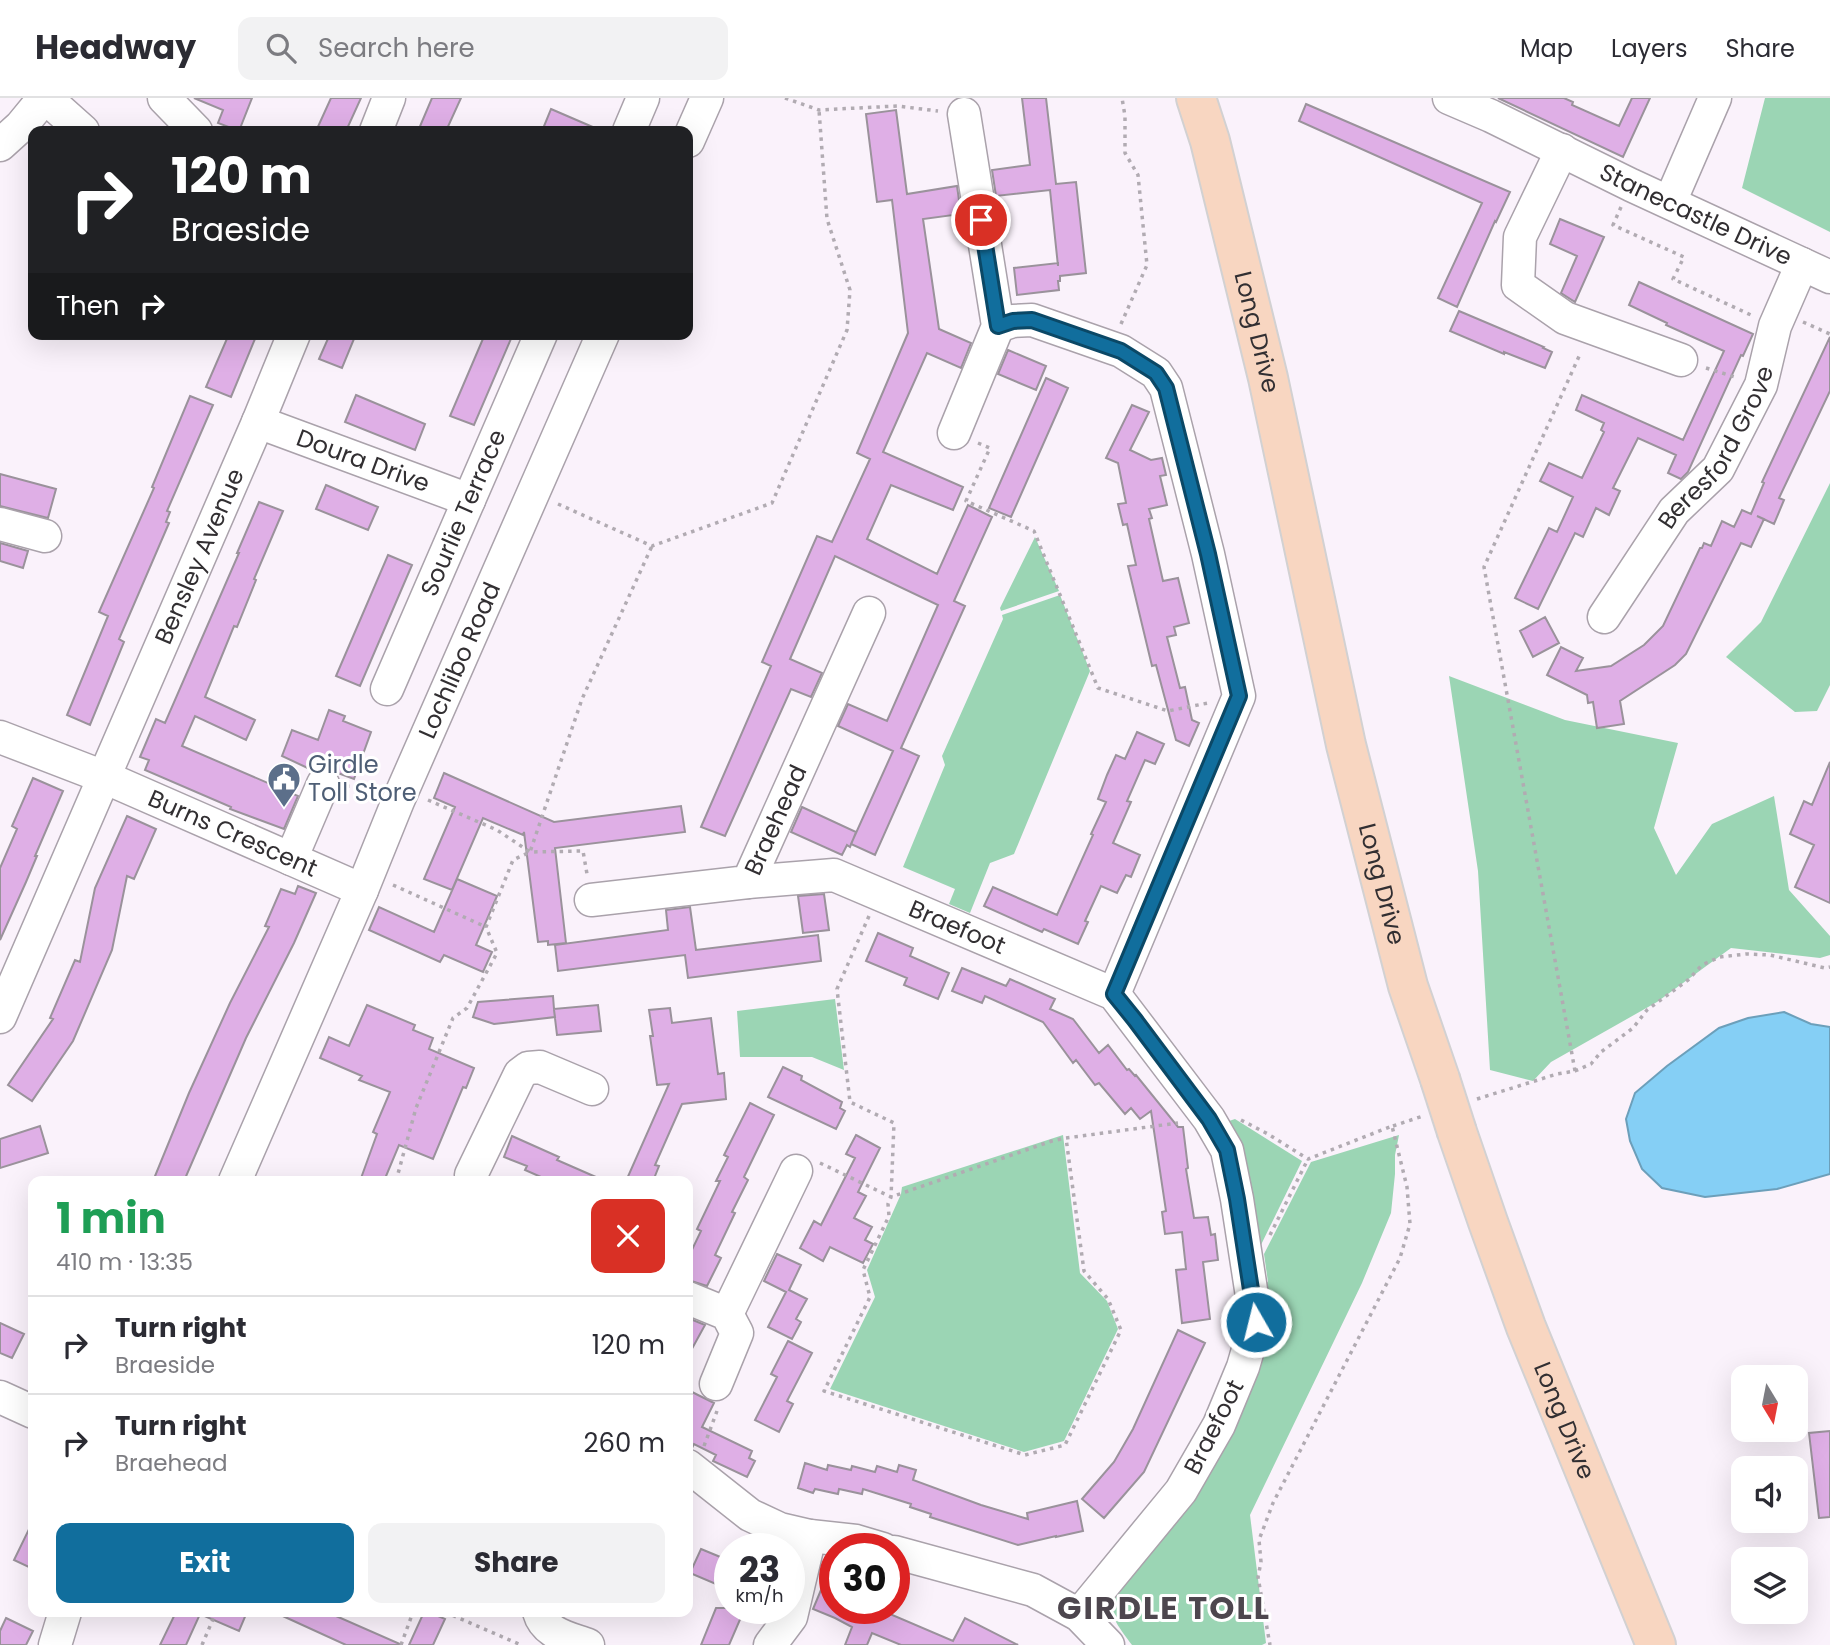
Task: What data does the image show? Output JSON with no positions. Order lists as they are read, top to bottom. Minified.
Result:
{"streets":{"main road":["Long Drive"],"street":["Stanecastle Drive","Beresford Grove","Doura Drive","Sourlie Terrace","Bensley Avenue","Lochlibo Road","Braehead","Burns Crescent","Braefoot"]},"crossings":[["Stanecastle Drive","Beresford Grove"],["Doura Drive","Sourlie Terrace"],["Doura Drive","Bensley Avenue"],["Bensley Avenue","Burns Crescent"],["Lochlibo Road","Burns Crescent"],["Braehead","Braefoot"]],"districts":["GIRDLE TOLL"],"places":{"public building":["Girdle Toll Store"]},"north":"bottom","page":{"header":"Headway","search":"Search here","nav":["Map","Layers","Share"],"turn":["120 m","Braeside"],"then":"Then","heading":["1 min","410 m · 13:35"],"list":[{"name":"Turn right","note":"Braeside","value":"120 m"},{"name":"Turn right","note":"Braehead","value":"260 m"}],"buttons":["Exit","Share"],"speed":"23 km/h","limit":"30"}}
